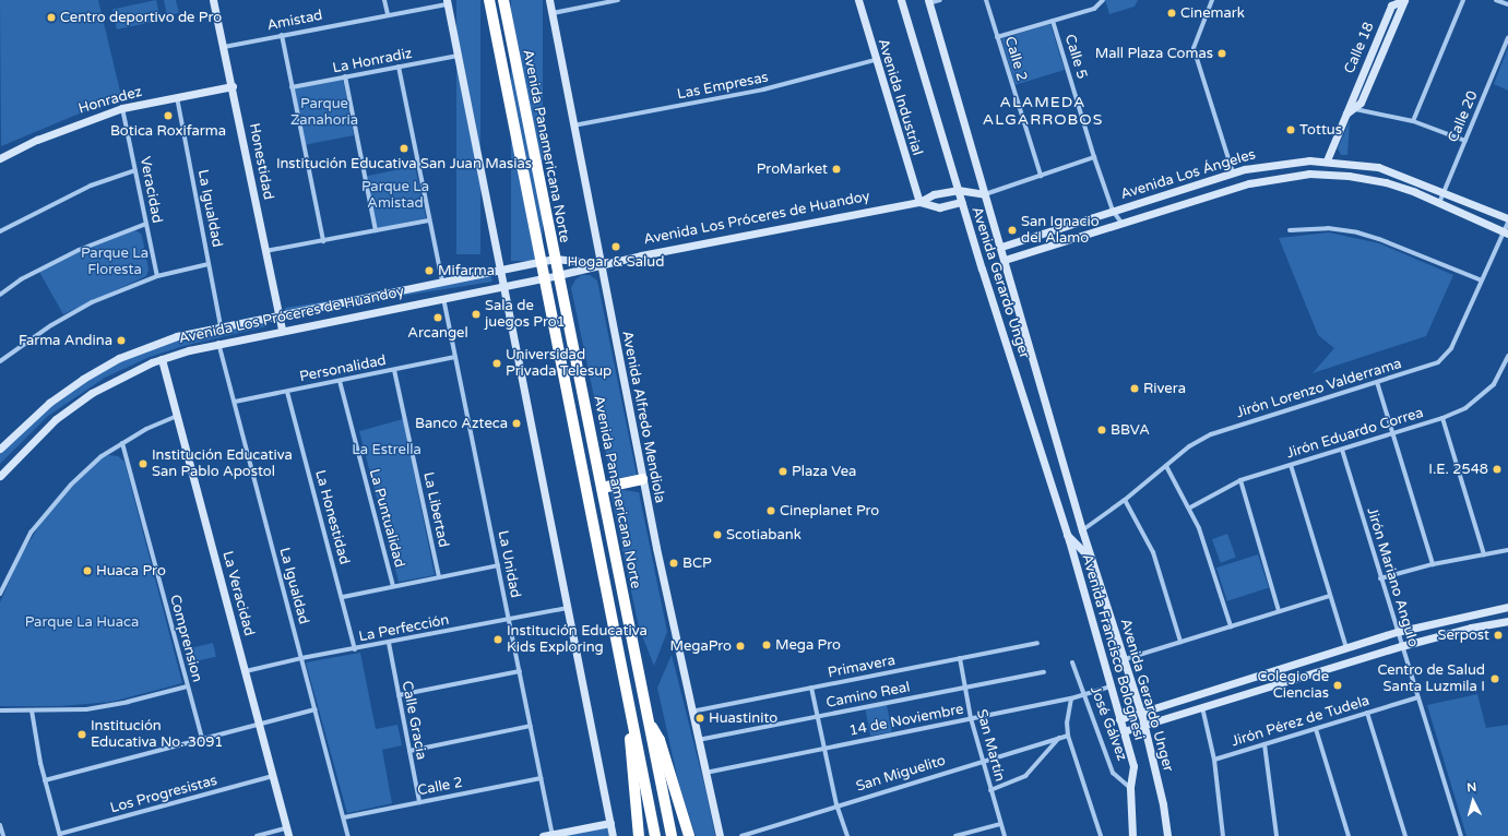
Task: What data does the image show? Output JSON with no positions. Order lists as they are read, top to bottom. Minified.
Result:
{"streets":{"highway":["Avenida Panamericana Norte"],"main road":["Calle 18","Avenida Industrial","Honradez","Honestidad","Avenida Los Ángeles","Avenida Los Próceres de Huandoy","Avenida Gerardo Unger","Avenida Alfredo Mendiola","La Veracidad","Avenida Francisco Bolognesi","José Gálvez"],"street":["Amistad","Calle 5","Calle 2","La Honradiz","Las Empresas","Calle 20","Veracidad","La Igualdad","Personalidad","Jirón Lorenzo Valderrama","Jirón Eduardo Correa","La Libertad","La Honestidad","La Puntualidad","La Unidad","Jirón Mariano Angulo","La Perfección","Comprension","Primavera","Camino Real","Calle Gracia","14 de Noviembre","Jirón Pérez de Tudela","San Martín","San Miguelito","Los Progresistas"]},"crossings":[["Amistad","Honestidad"],["Calle 18","Avenida Los Ángeles"],["Calle 5","Avenida Los Ángeles"],["Calle 2","La Igualdad"],["Calle 2","La Unidad"],["Calle 2","Calle Gracia"],["Las Empresas","Avenida Industrial"],["Las Empresas","Avenida Alfredo Mendiola"],["Avenida Industrial","Avenida Los Próceres de Huandoy"],["Honradez","Honestidad"],["Honradez","Veracidad"],["Honradez","La Igualdad"],["Calle 20","Avenida Los Ángeles"],["Avenida Panamericana Norte","Avenida Los Próceres de Huandoy"],["Honestidad","Avenida Los Próceres de Huandoy"],["Avenida Los Ángeles","Avenida Gerardo Unger"],["Avenida Los Ángeles","Jirón Lorenzo Valderrama"],["La Igualdad","Avenida Los Próceres de Huandoy"],["La Igualdad","Personalidad"],["La Igualdad","La Perfección"],["Avenida Los Próceres de Huandoy","Avenida Gerardo Unger"],["Avenida Los Próceres de Huandoy","Avenida Alfredo Mendiola"],["Avenida Los Próceres de Huandoy","La Unidad"],["Avenida Los Próceres de Huandoy","La Veracidad"],["Avenida Gerardo Unger","Jirón Lorenzo Valderrama"],["Avenida Gerardo Unger","Avenida Francisco Bolognesi"],["Personalidad","La Libertad"],["Personalidad","La Honestidad"],["Personalidad","La Puntualidad"],["Personalidad","La Unidad"],["Avenida Alfredo Mendiola","Primavera"],["Avenida Alfredo Mendiola","Camino Real"],["Avenida Alfredo Mendiola","14 de Noviembre"],["Jirón Eduardo Correa","Jirón Mariano Angulo"],["La Honestidad","La Perfección"],["La Unidad","La Perfección"],["Jirón Mariano Angulo","Jirón Pérez de Tudela"],["La Veracidad","La Perfección"],["La Veracidad","Los Progresistas"],["La Perfección","Calle Gracia"],["Avenida Francisco Bolognesi","14 de Noviembre"],["Avenida Francisco Bolognesi","José Gálvez"],["Primavera","San Martín"],["Camino Real","San Martín"],["14 de Noviembre","José Gálvez"],["14 de Noviembre","San Martín"],["San Martín","San Miguelito"]],"districts":["ALAMEDA ALGARROBOS"],"parks":["Parque Zanahoria","Parque La Amistad","Parque La Floresta","La Estrella","Parque La Huaca"],"places":["Cinemark","Centro deportivo de Pro","Mall Plaza Comas","Botica Roxifarma","Tottus","Institución Educativa San Juan Masias","ProMarket","San Ignacio del Alamo","Hogar & Salud","Mifarma","Sala de juegos Pro1","Arcangel","Farma Andina","Universidad Privada Telesup","Rivera","Banco Azteca","BBVA","Institución Educativa San Pablo Apostol","I.E. 2548","Plaza Vea","Cineplanet Pro","Scotiabank","BCP","Huaca Pro","Serpost","Institución Educativa Kids Exploring","Mega Pro","MegaPro","Centro de Salud Santa Luzmila I","Colegio de Ciencias","Huastinito","Institución Educativa No. 3091"],"north":"top"}
